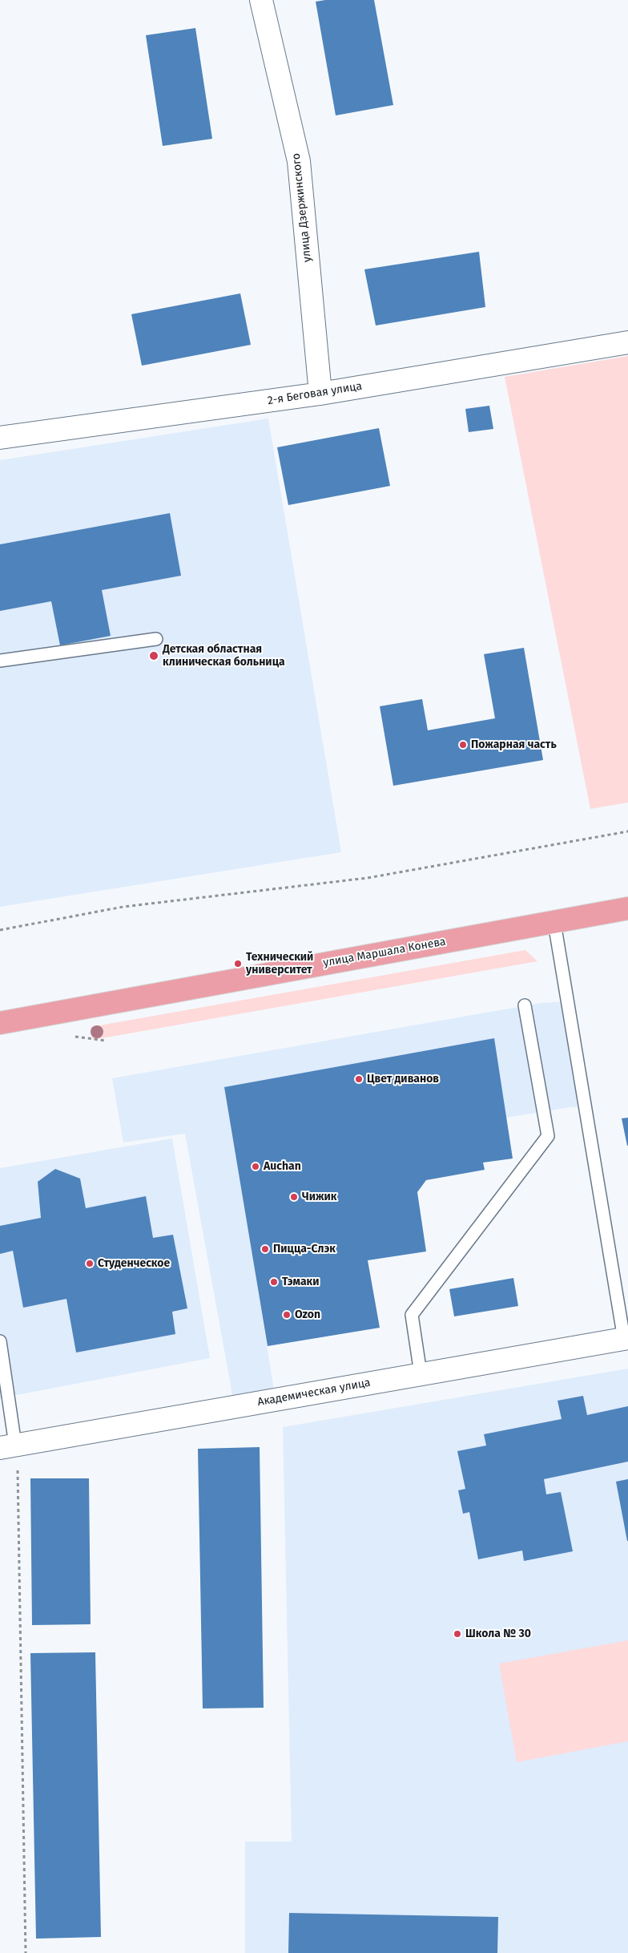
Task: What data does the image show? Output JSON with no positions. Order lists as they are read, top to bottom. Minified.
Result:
{"streets":{"main road":["улица Маршала Конева"],"street":["улица Дзержинского","2-я Беговая улица","Академическая улица"]},"crossings":[["улица Дзержинского","2-я Беговая улица"]],"places":["Детская областная клиническая больница","Пожарная часть","Технический университет","Цвет диванов","Auchan","Чижик","Пицца-Слэк","Студенческое","Тэмаки","Ozon","Школа № 30"]}
